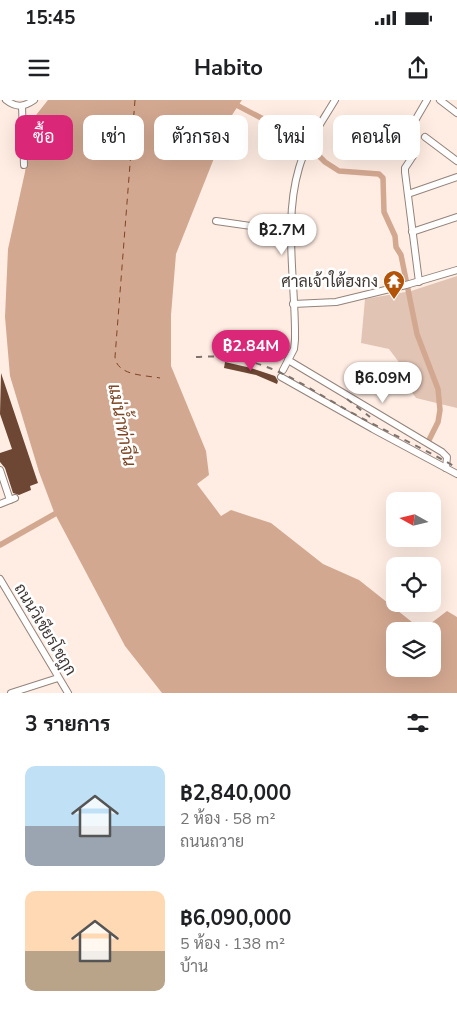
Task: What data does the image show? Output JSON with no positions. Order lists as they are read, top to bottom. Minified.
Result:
{"streets":{"street":["ถนนวิเชียรโชฎก"]},"water":["แม่น้ำท่าจีน"],"places":{"temple":["ศาลเจ้าใต้ฮงกง"]},"north":"left","page":{"status":"15:45","header":"Habito","chip":["ซื้อ","เช่า","ตัวกรอง","ใหม่","คอนโด"],"price":["฿2.7M","฿2.84M","฿6.09M"],"heading":"3 รายการ","list":[{"name":"฿2,840,000","note":"2 ห้อง · 58 m² · ถนนถวาย"},{"name":"฿6,090,000","note":"5 ห้อง · 138 m² · บ้าน"}]}}
